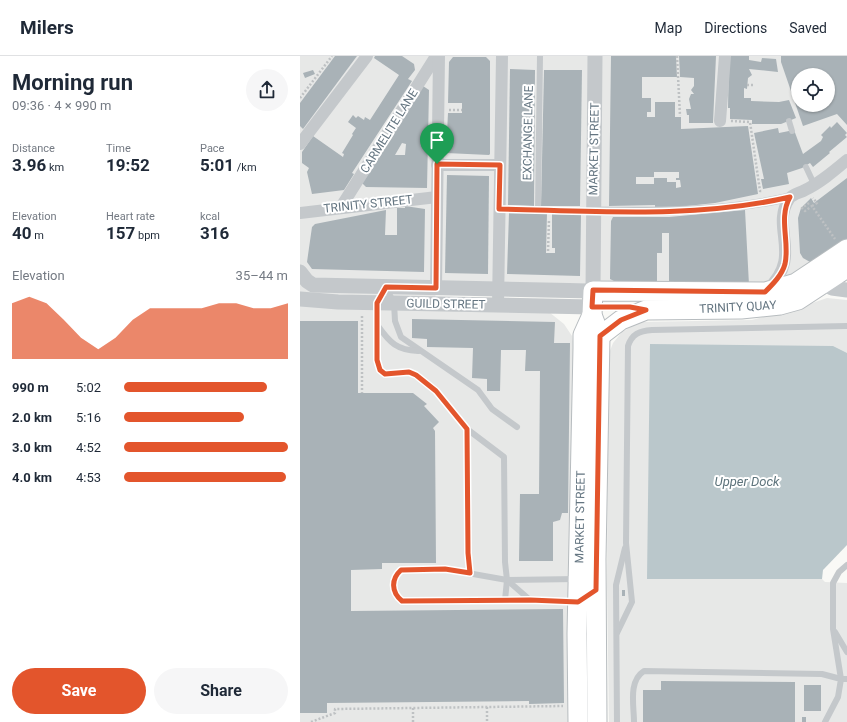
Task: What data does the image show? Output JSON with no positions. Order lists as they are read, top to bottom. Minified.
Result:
{"streets":{"main road":["MARKET STREET","TRINITY QUAY"],"street":["CARMELITE LANE","TRINITY STREET","GUILD STREET"],"lane":["EXCHANGE LANE"]},"crossings":[["CARMELITE LANE","TRINITY STREET"],["MARKET STREET","GUILD STREET"],["MARKET STREET","TRINITY QUAY"],["GUILD STREET","TRINITY QUAY"]],"water":["Upper Dock"],"page":{"header":"Milers","nav":["Map","Directions","Saved"],"heading":["Morning run","09:36 · 4 × 990 m"],"stats":[["Distance","3.96 km"],["Time","19:52"],["Pace","5:01 /km"],["Elevation","40 m"],["Heart rate","157 bpm"],["kcal","316"]],"chart":["Elevation","35–44 m"],"list":[{"name":"990 m","note":"5:02"},{"name":"2.0 km","note":"5:16"},{"name":"3.0 km","note":"4:52"},{"name":"4.0 km","note":"4:53"}],"buttons":["Save","Share"]}}
